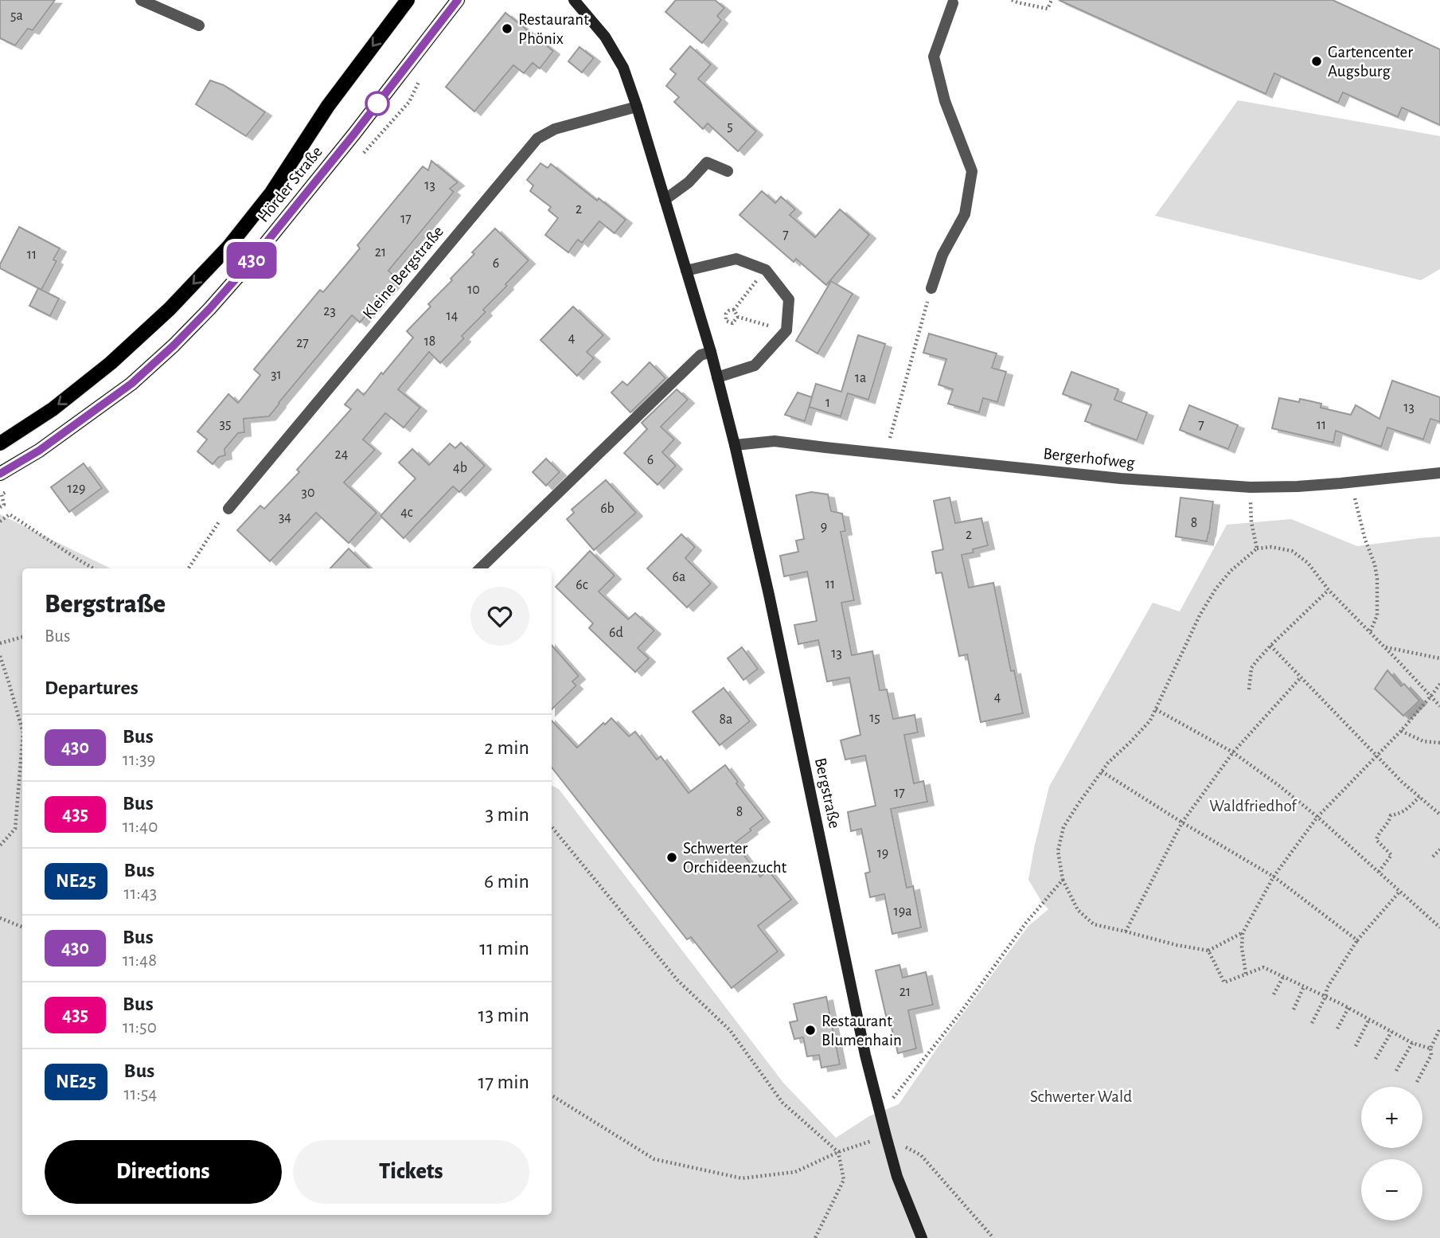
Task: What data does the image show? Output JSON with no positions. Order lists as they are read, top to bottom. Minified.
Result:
{"streets":{"main road":["Hörder Straße","Bergstraße"],"street":["Kleine Bergstraße","Bergerhofweg"]},"crossings":[["Kleine Bergstraße","Bergstraße"],["Bergerhofweg","Bergstraße"]],"parks":["Waldfriedhof","Schwerter Wald"],"places":["Restaurant Phönix","Gartencenter Augsburg","Schwerter Orchideenzucht","Restaurant Blumenhain"],"lines":["bus line 430"],"house_numbers":["5a","5","13","2","17","7","21","11","6","10","23","14","4","18","27","31","1a","1","13","35","7","11","24","6","4b","129","30","6b","4c","34","8","9","2","6a","11","6c","6d","13","4","15","8a","17","8","19","19a","21"],"page":{"on_map":"430","heading":[["Bergstraße","Bus"],"Departures"],"list":[{"mark":"430","name":"Bus","note":"11:39","value":"2 min"},{"mark":"435","name":"Bus","note":"11:40","value":"3 min"},{"mark":"NE25","name":"Bus","note":"11:43","value":"6 min"},{"mark":"430","name":"Bus","note":"11:48","value":"11 min"},{"mark":"435","name":"Bus","note":"11:50","value":"13 min"},{"mark":"NE25","name":"Bus","note":"11:54","value":"17 min"}],"map_buttons":["+","−"],"buttons":["Directions","Tickets"]}}
